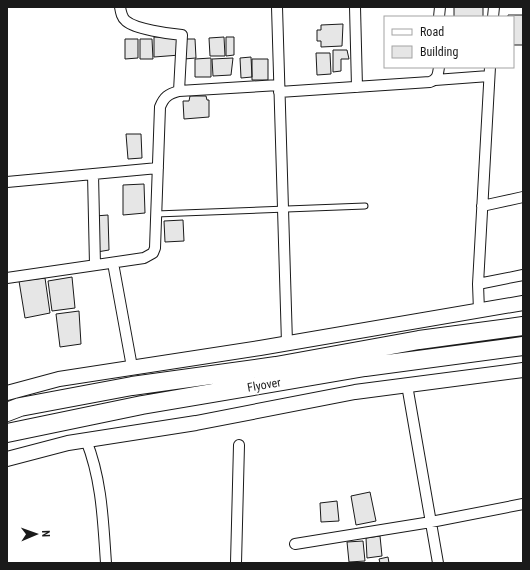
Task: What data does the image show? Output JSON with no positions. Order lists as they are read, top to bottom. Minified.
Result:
{"streets":{"highway":["Flyover"]},"legend":["Road","Building"],"north":"right"}
